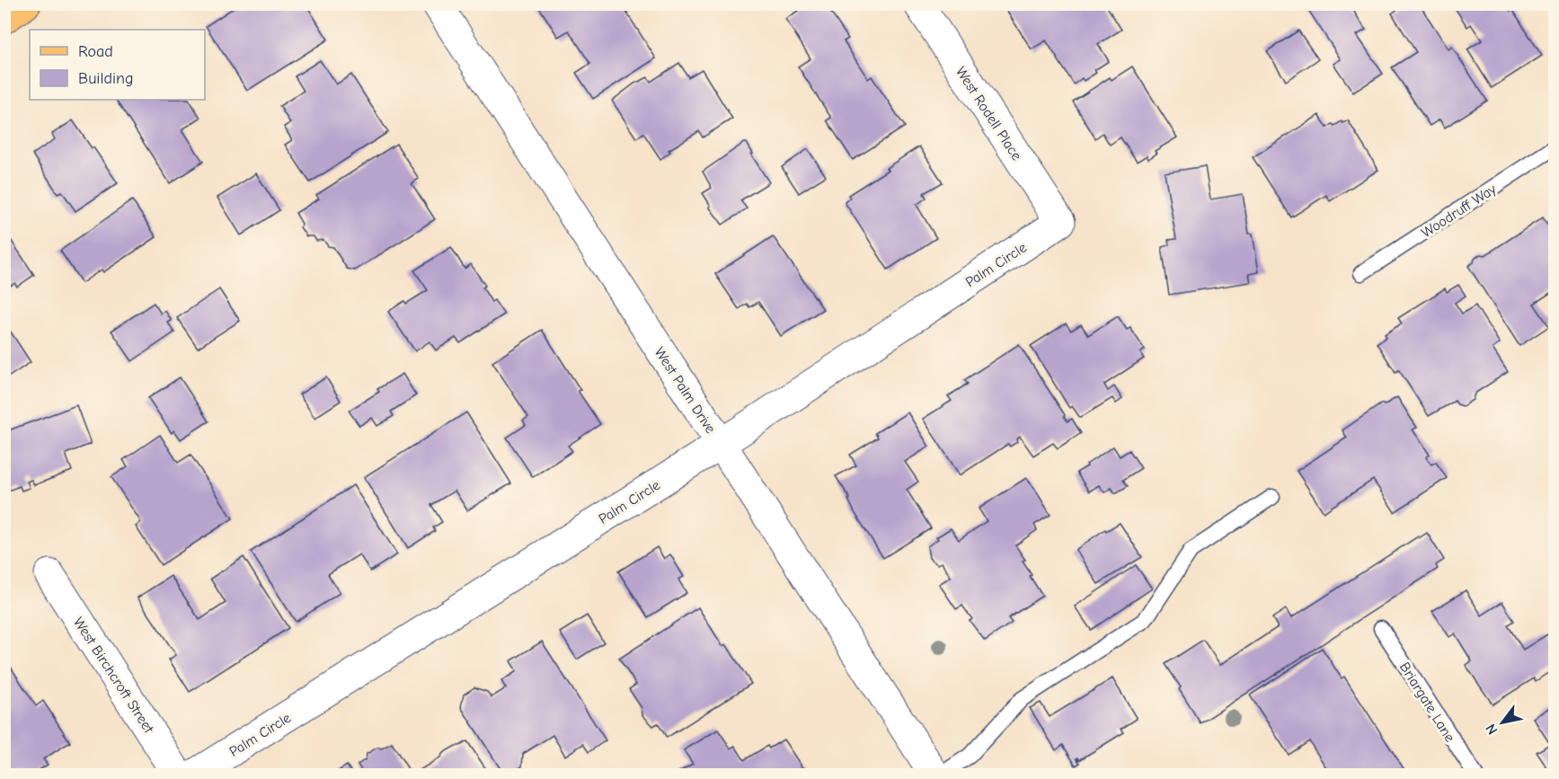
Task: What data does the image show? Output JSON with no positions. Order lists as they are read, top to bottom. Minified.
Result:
{"streets":{"street":["West Rodell Place","Palm Circle","West Palm Drive","West Birchcroft Street"],"lane":["Woodruff Way","Briargate Lane"]},"crossings":[["West Rodell Place","Palm Circle"],["Palm Circle","West Palm Drive"]],"legend":["Road","Building"],"north":"bottom left"}
